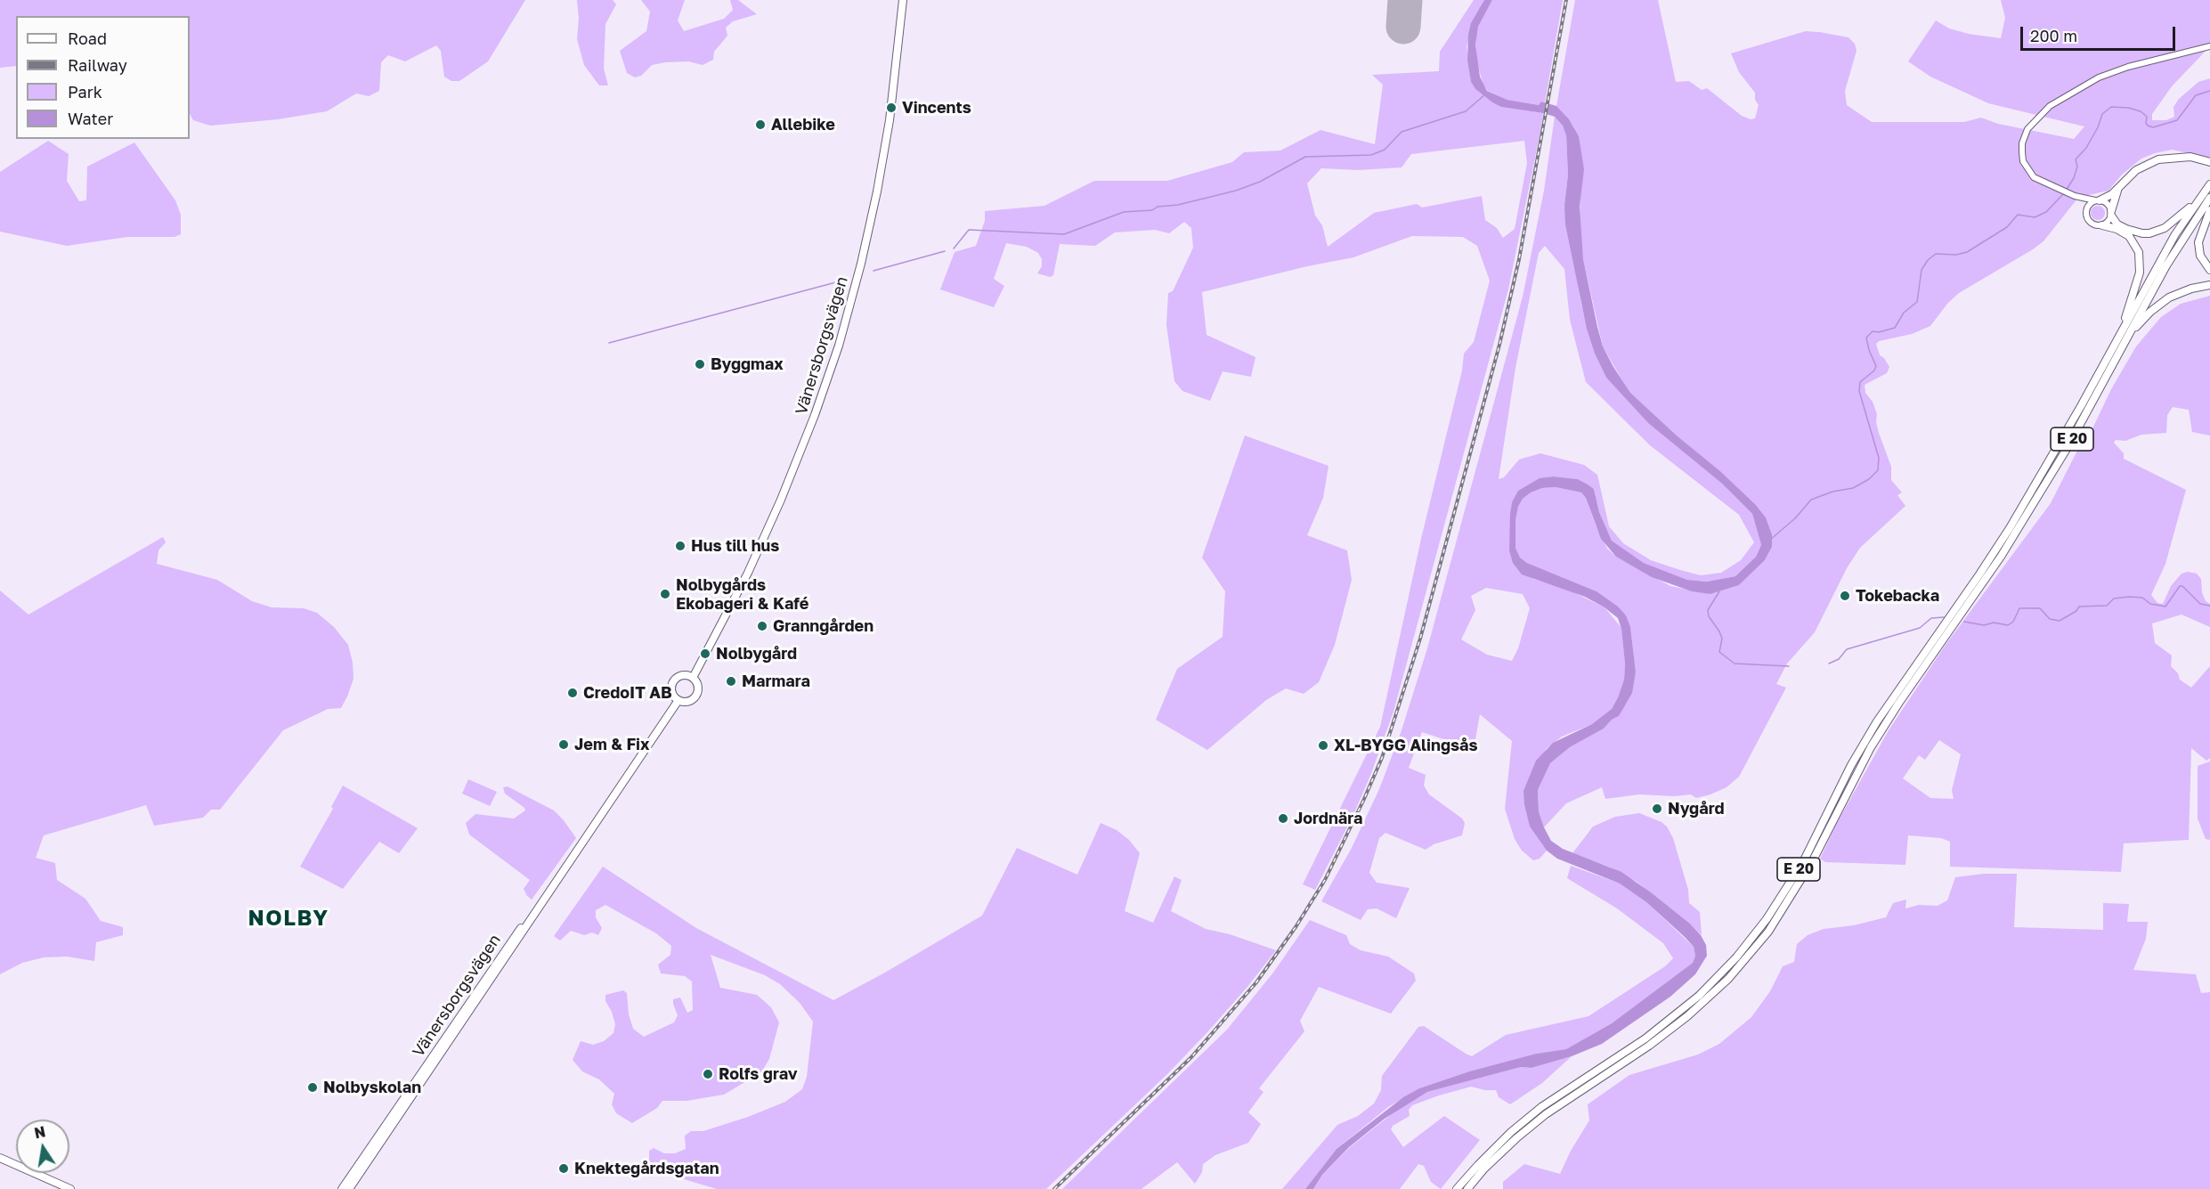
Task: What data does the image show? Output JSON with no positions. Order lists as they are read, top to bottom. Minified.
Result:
{"streets":{"highway":["E 20"],"main road":["Vänersborgsvägen"]},"districts":["NOLBY"],"places":["Vincents","Allebike","Byggmax","Hus till hus","Nolbygårds Ekobageri & Kafé","Tokebacka","Granngården","Nolbygård","Marmara","CredoIT AB","Jem & Fix","XL-BYGG Alingsås","Nygård","Jordnära","Rolfs grav","Nolbyskolan","Knektegårdsgatan"],"legend":["Road","Railway","Park","Water"],"scale_bar":"200 m","north":"top"}
